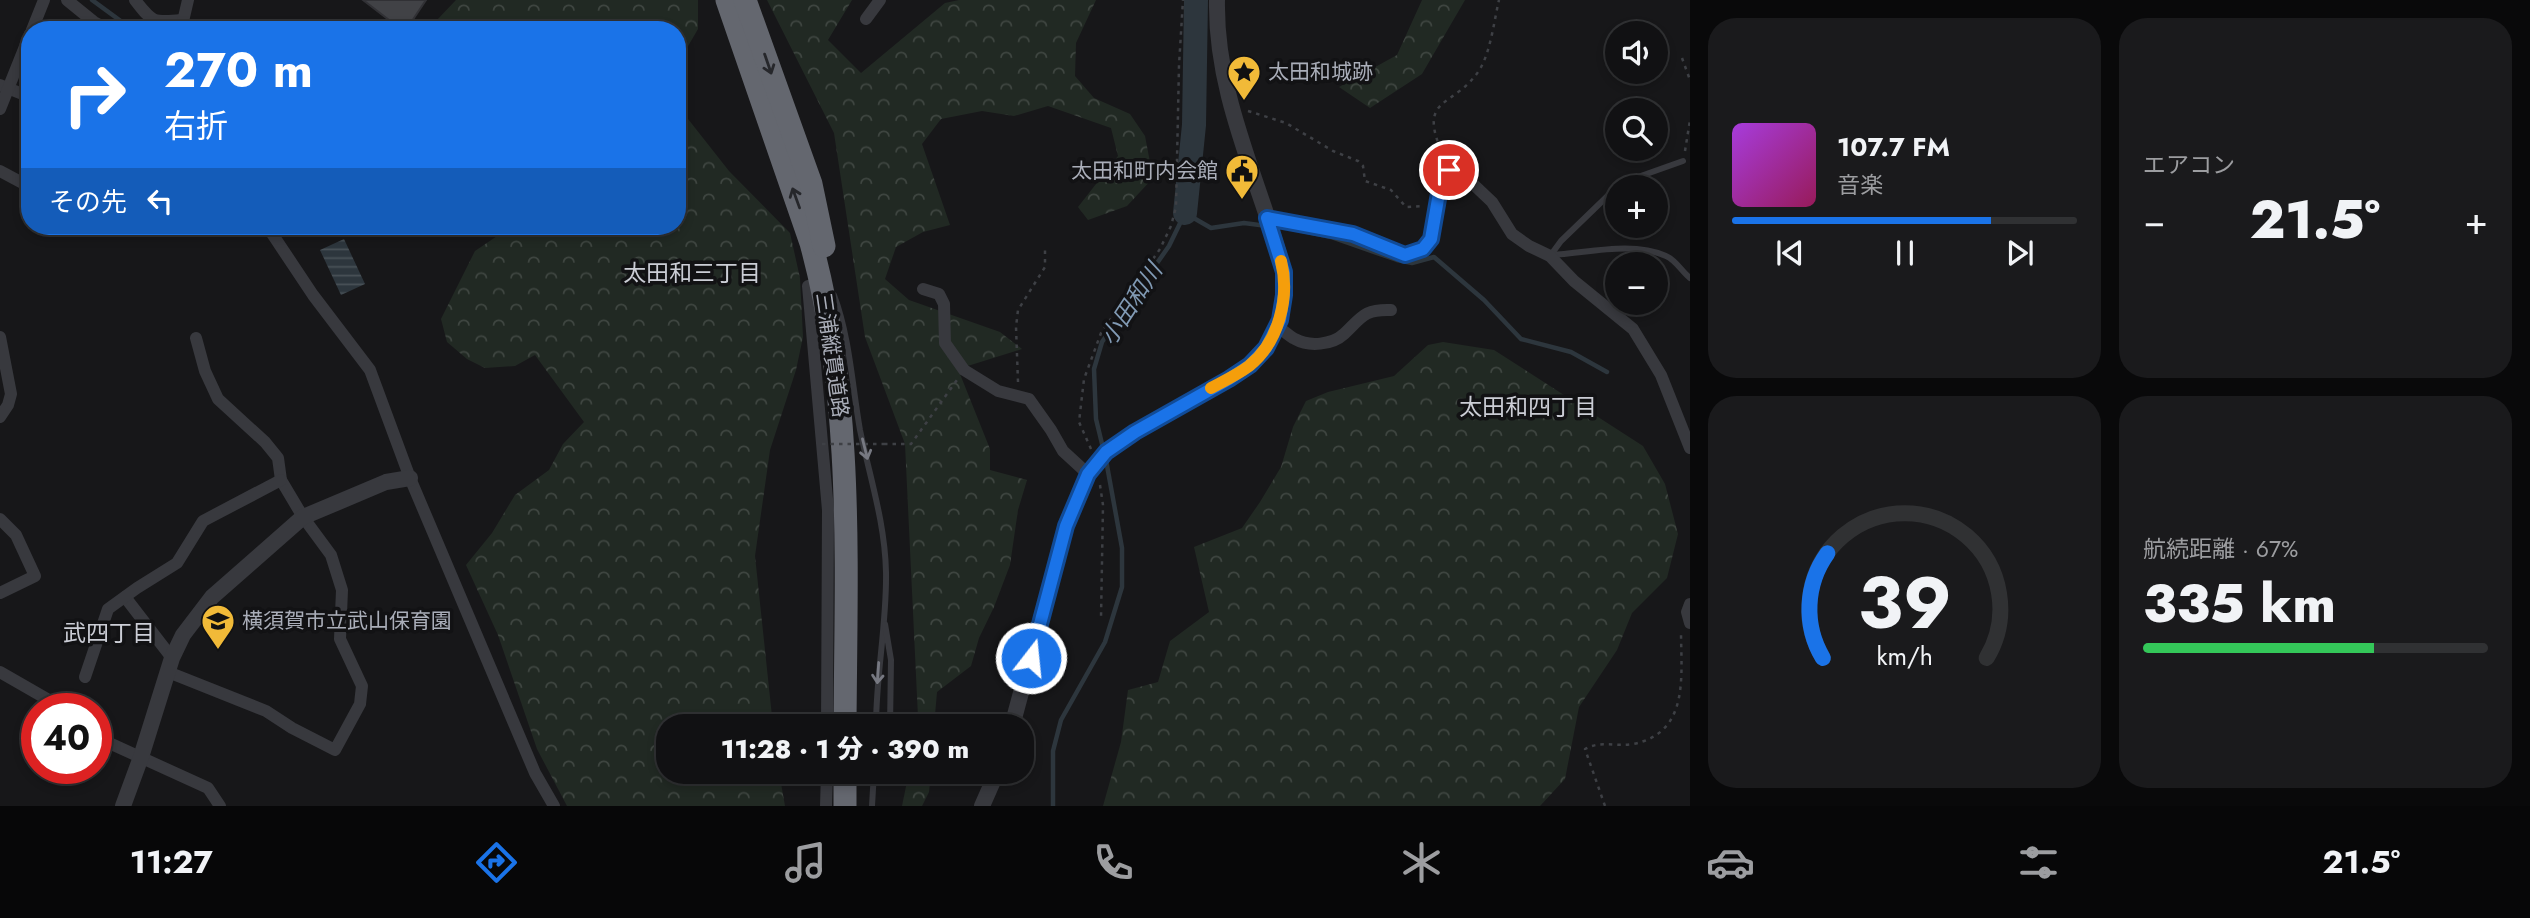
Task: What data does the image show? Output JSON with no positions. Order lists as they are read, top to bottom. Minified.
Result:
{"streets":{"highway":["三浦縦貫道路"]},"districts":["太田和三丁目","太田和四丁目","武四丁目"],"water":["小田和川"],"places":{"place":["太田和城跡"],"public building":["太田和町内会館"],"school or university":["横須賀市立武山保育園"]},"page":{"tile":["エアコン",["航続距離 · 67%","335 km"]],"map_buttons":["+","−"],"turn":["270 m","右折"],"song":["107.7 FM","音楽"],"then":"その先","heat":["−","21.5°","+"],"limit":"40","trip":"11:28 · 1 分 · 390 m","tabs":["11:27","21.5°"],"gauge":["39","km/h"]}}
